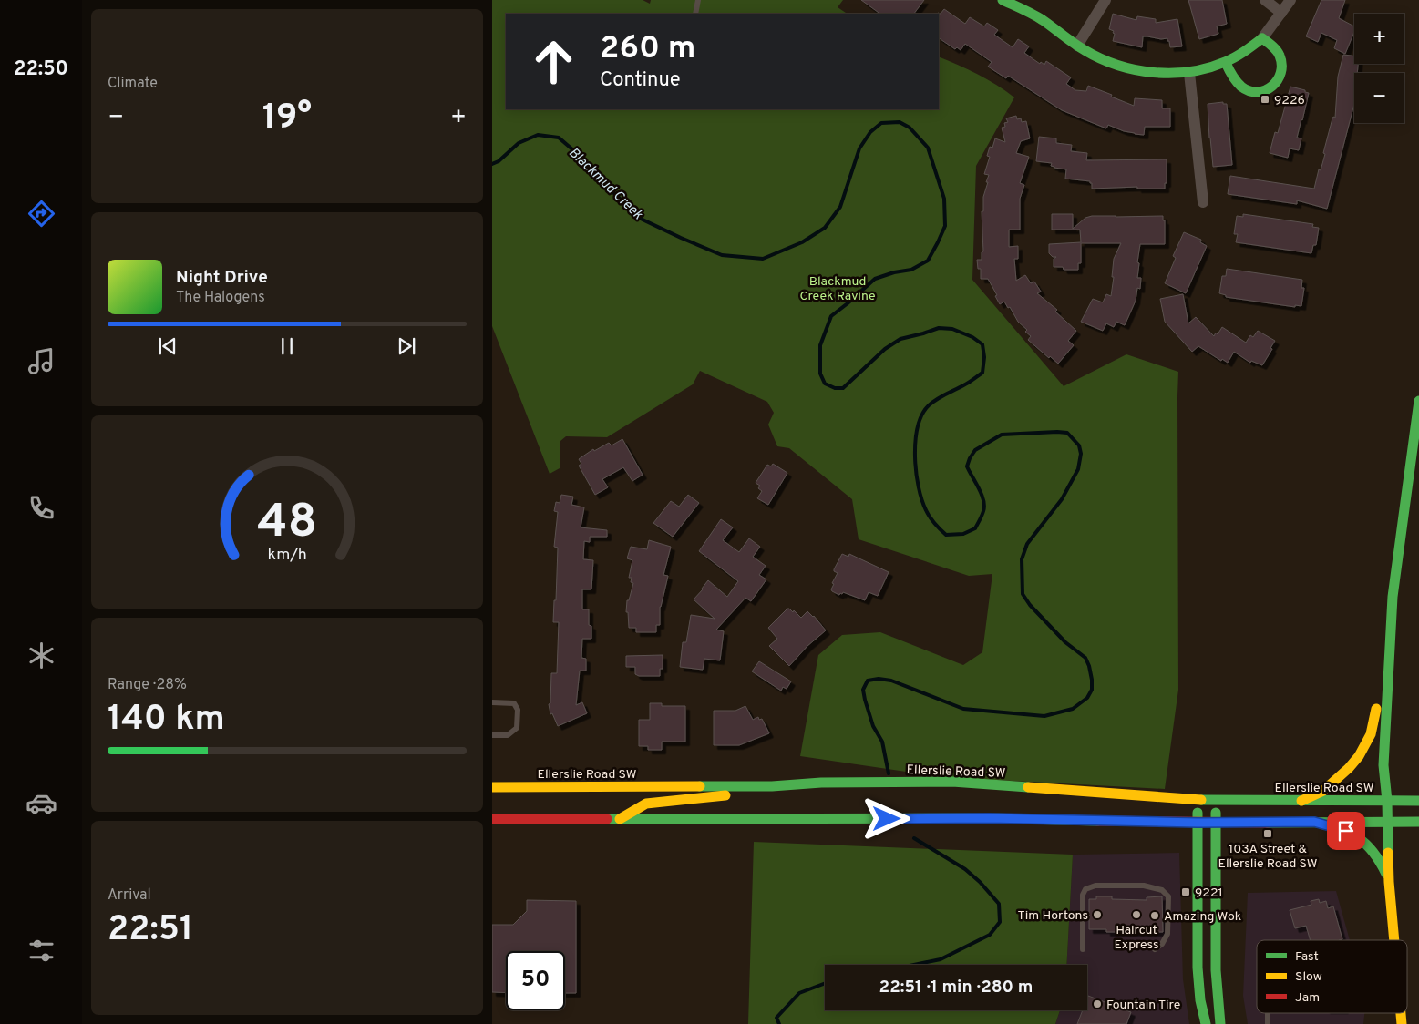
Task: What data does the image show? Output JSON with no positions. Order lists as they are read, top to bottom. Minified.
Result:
{"streets":{"main road":["Ellerslie Road SW"]},"water":["Blackmud Creek"],"parks":["Blackmud Creek Ravine"],"places":{"transit":["9226","103A Street & Ellerslie Road SW","9221"],"other":["Tim Hortons","Haircut Express","Amazing Wok","Fountain Tire"]},"legend":["Fast","Slow","Jam"],"page":{"tabs":"22:50","tile":["Climate",["Range · 28%","140 km"],["Arrival","22:51"]],"map_buttons":["+","−"],"turn":["260 m","Continue"],"heat":["−","19°","+"],"song":["Night Drive","The Halogens"],"limit":"50","trip":"22:51 · 1 min · 280 m","gauge":["48","km/h"]}}
